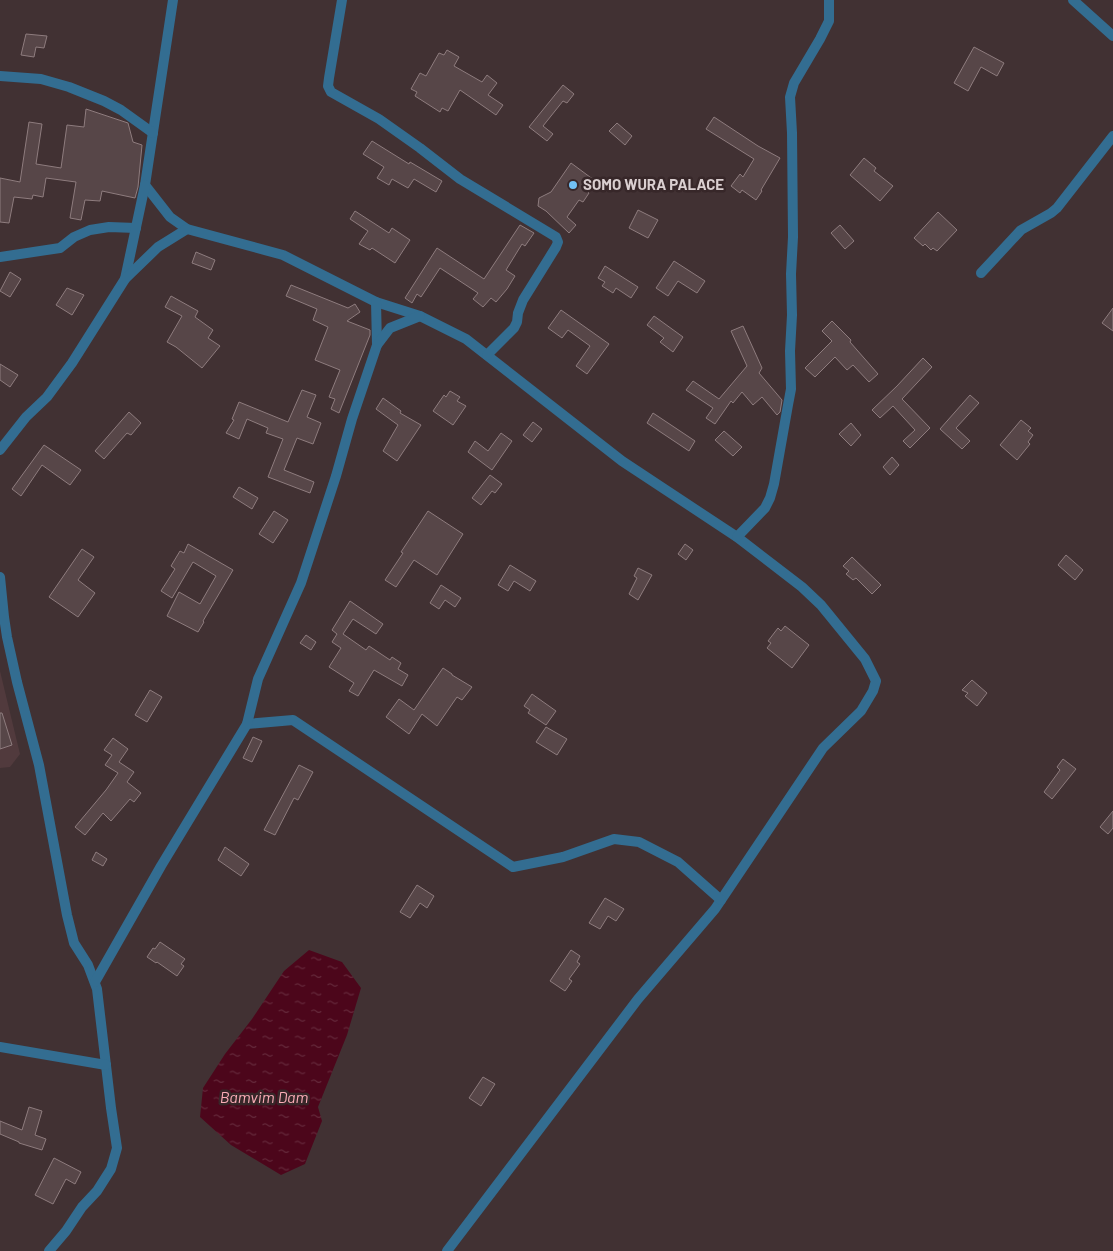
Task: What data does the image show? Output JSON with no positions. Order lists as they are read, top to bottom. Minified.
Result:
{"water":["Bamvim Dam"],"places":["SOMO WURA PALACE"]}
